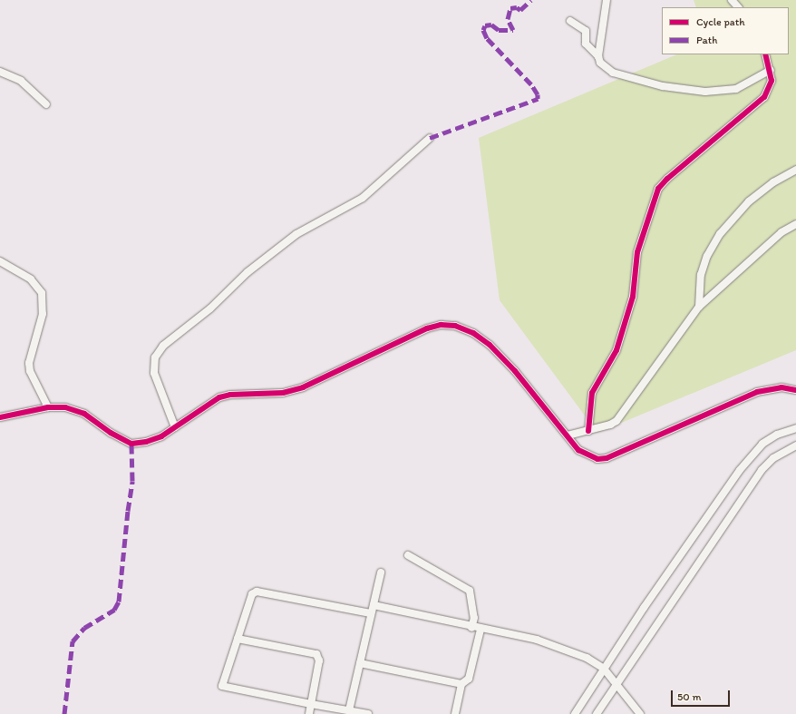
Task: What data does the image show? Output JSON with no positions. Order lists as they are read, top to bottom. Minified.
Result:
{"legend":["Cycle path","Path"],"scale_bar":"50 m"}
